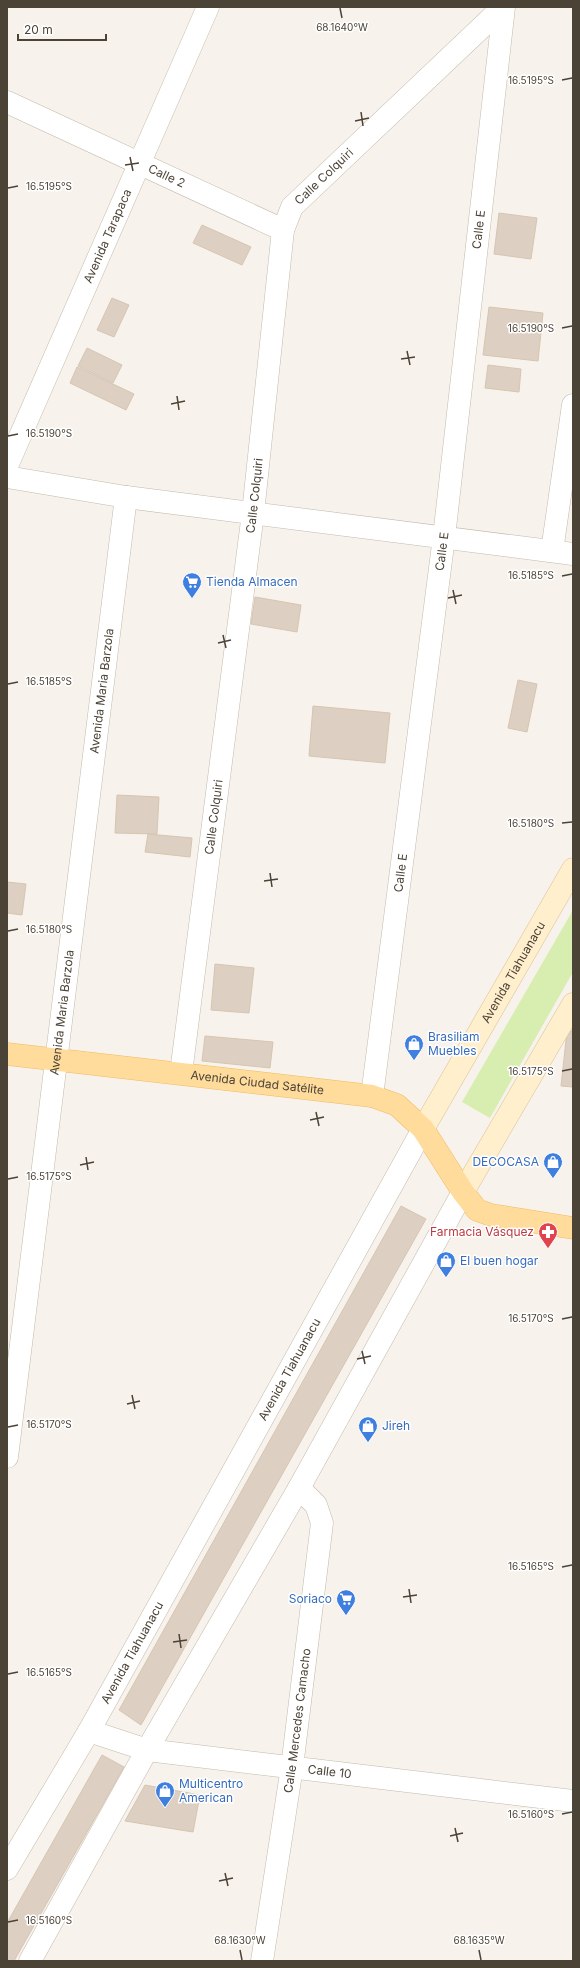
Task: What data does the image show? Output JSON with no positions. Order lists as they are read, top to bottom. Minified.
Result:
{"streets":{"main road":["Avenida Tiahuanacu","Avenida Ciudad Satélite"],"street":["Calle 2","Calle Colquiri","Calle E","Avenida Tarapaca","Avenida Maria Barzola","Calle Mercedes Camacho","Calle 10"]},"crossings":[["Calle 2","Calle Colquiri"],["Calle 2","Avenida Tarapaca"],["Calle Colquiri","Calle E"],["Calle Colquiri","Avenida Ciudad Satélite"],["Calle E","Avenida Ciudad Satélite"],["Avenida Maria Barzola","Avenida Ciudad Satélite"],["Avenida Tiahuanacu","Avenida Ciudad Satélite"],["Avenida Tiahuanacu","Calle 10"],["Calle Mercedes Camacho","Calle 10"]],"places":{"supermarket":["Tienda Almacen","Soriaco"],"shop":["Brasiliam Muebles","DECOCASA","El buen hogar","Jireh","Multicentro American"],"pharmacy":["Farmacia Vásquez"]},"scale_bar":"20 m","coordinates":["68.1640°W","16.5195°S","16.5190°S","16.5185°S","16.5180°S","16.5175°S","16.5170°S","16.5165°S","16.5160°S","68.1630°W","68.1635°W"]}
